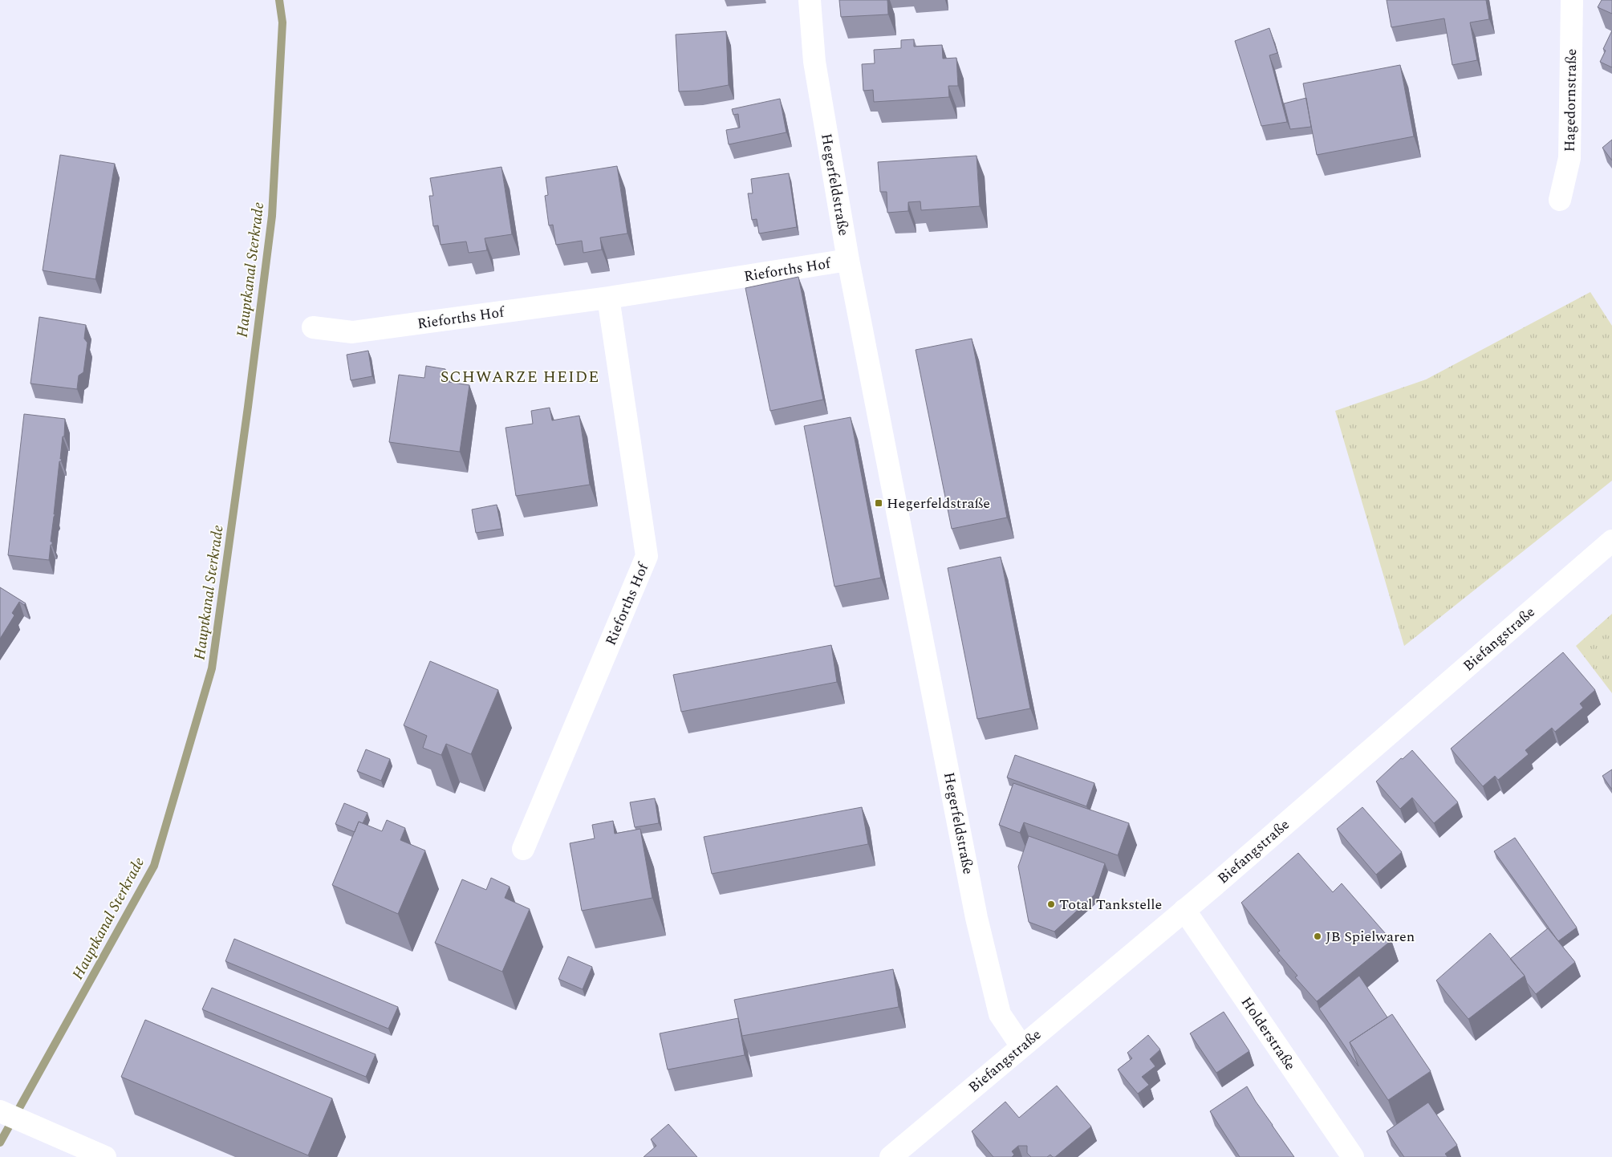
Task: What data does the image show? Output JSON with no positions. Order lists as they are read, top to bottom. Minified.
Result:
{"streets":{"street":["Hagedornstraße","Hegerfeldstraße","Rieforths Hof","Biefangstraße","Holderstraße"]},"crossings":[["Hegerfeldstraße","Rieforths Hof"],["Hegerfeldstraße","Biefangstraße"],["Biefangstraße","Holderstraße"]],"districts":["SCHWARZE HEIDE"],"water":["Hauptkanal Sterkrade"],"places":{"transit":["Hegerfeldstraße"],"other":["Total Tankstelle","JB Spielwaren"]}}
